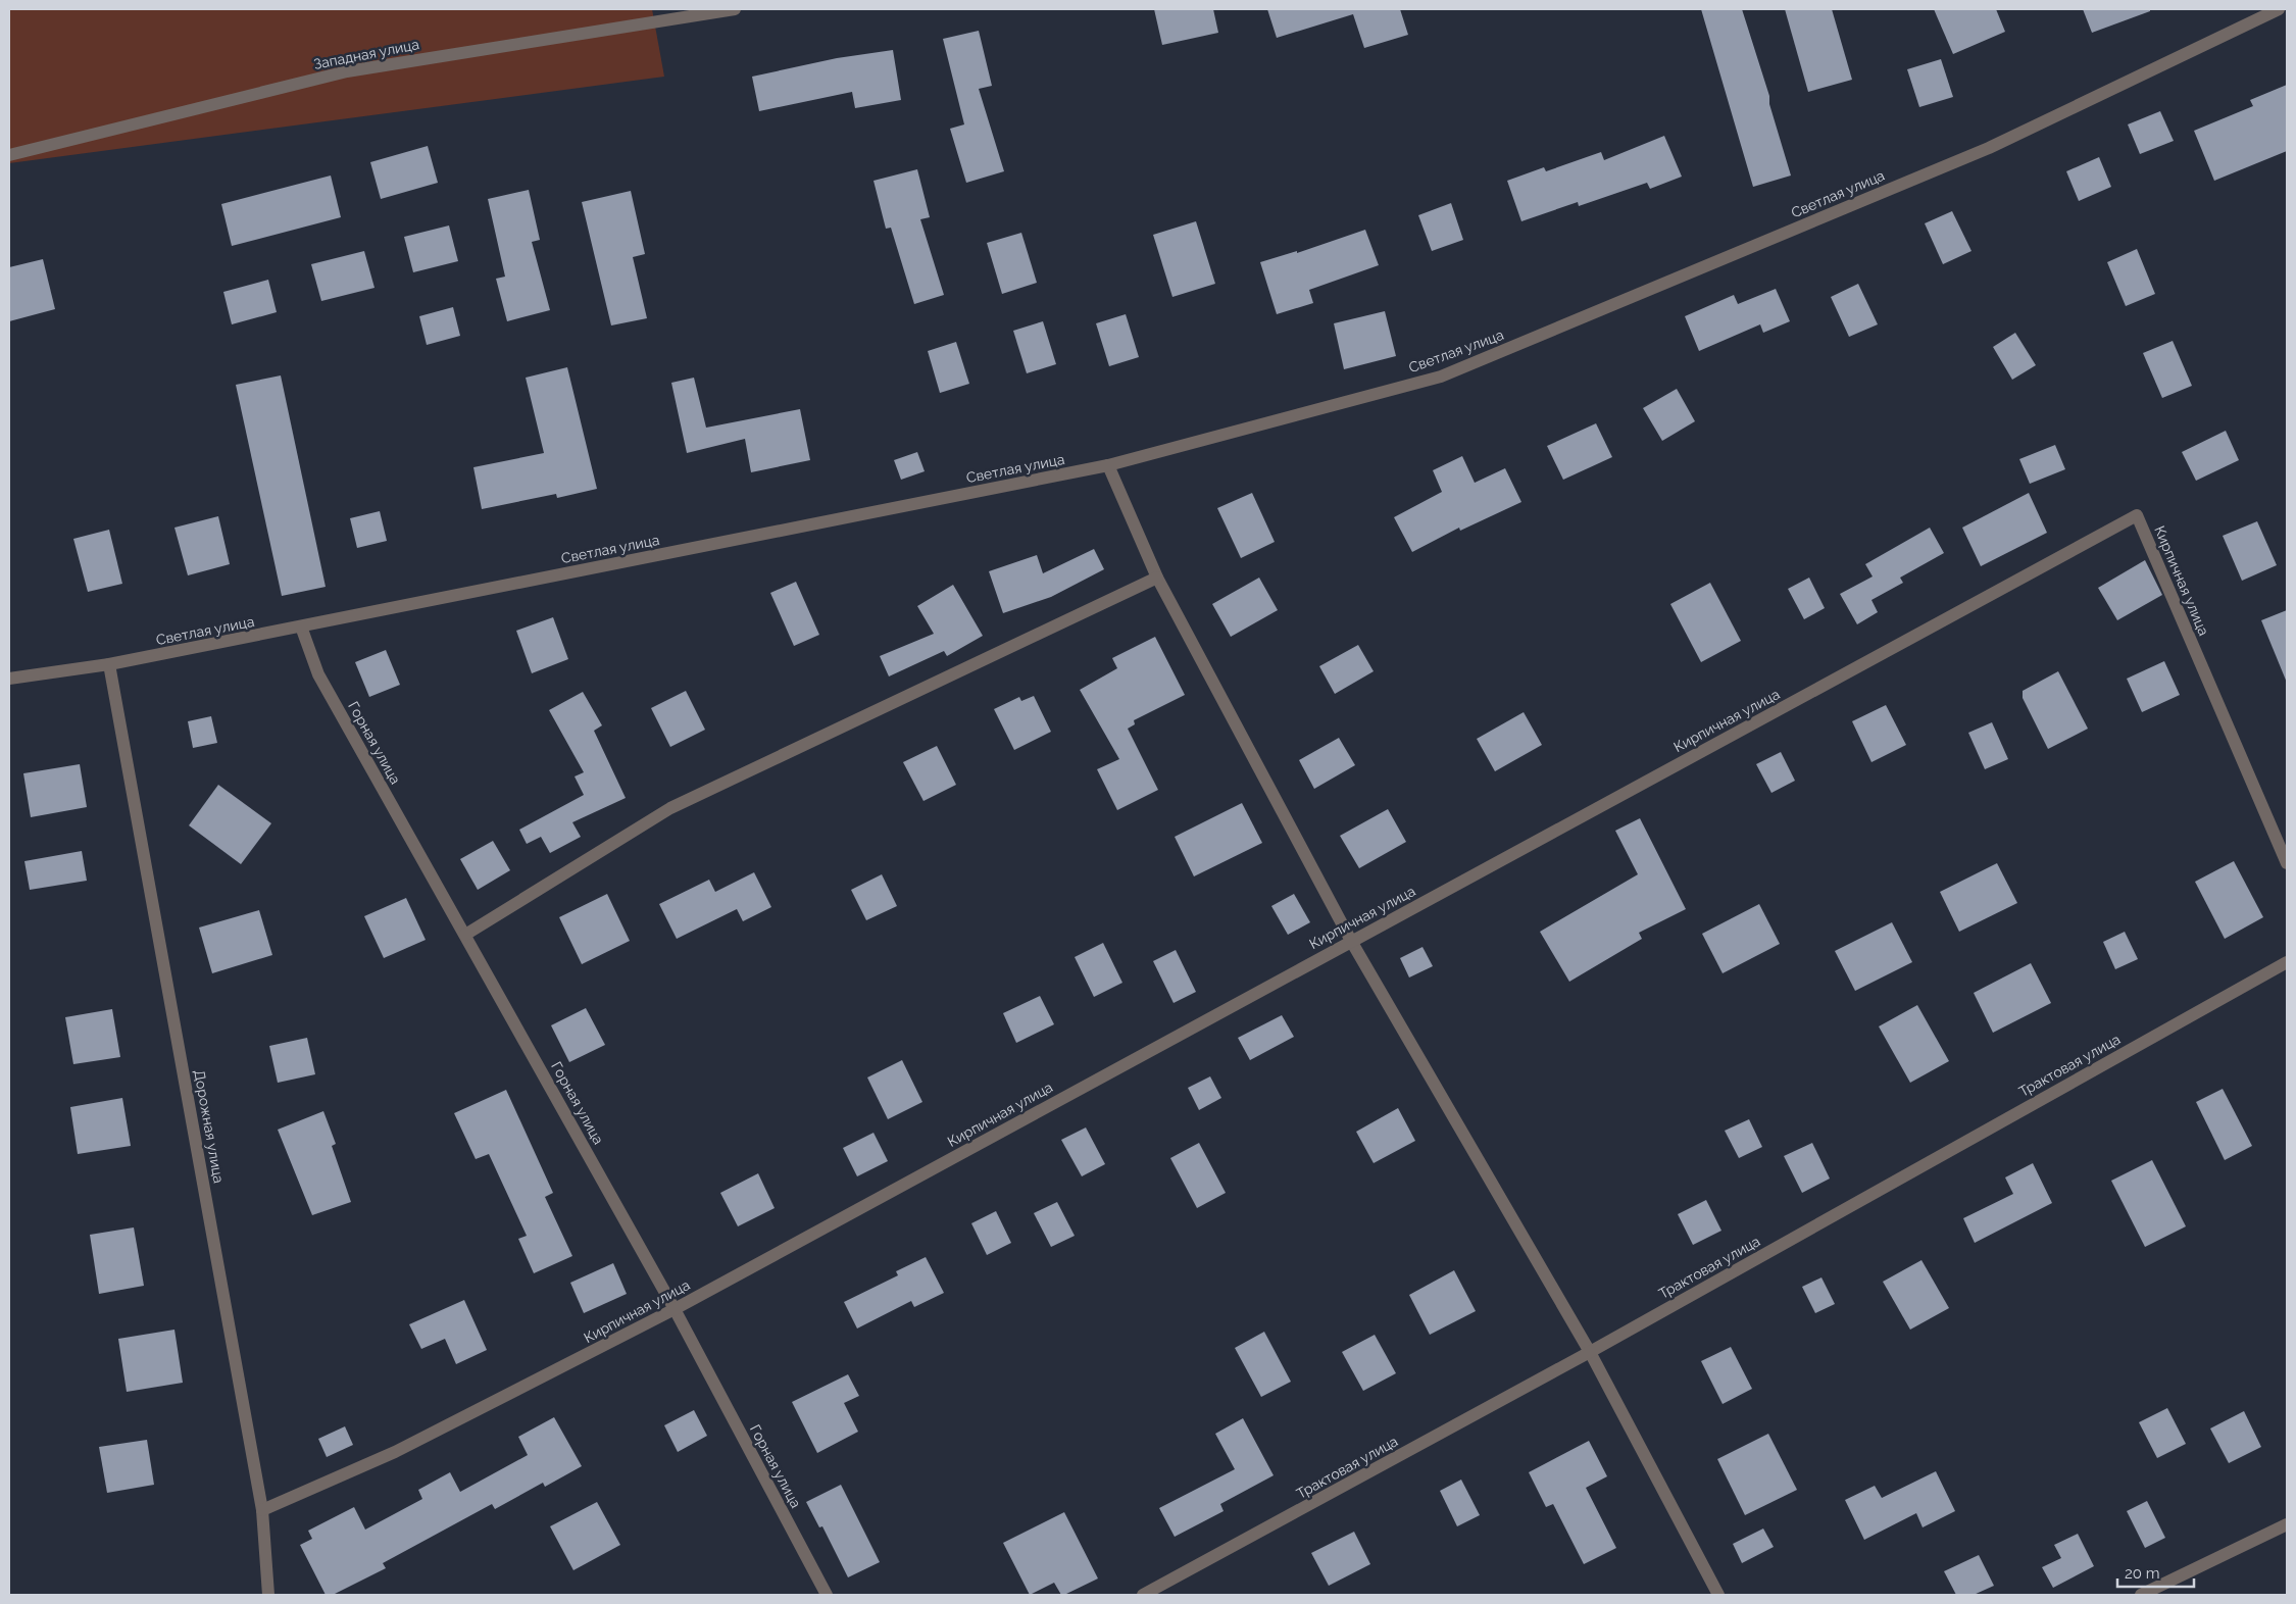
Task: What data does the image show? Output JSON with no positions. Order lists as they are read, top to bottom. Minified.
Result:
{"streets":{"street":["Западная улица","Светлая улица","Кирпичная улица","Горная улица","Трактовая улица","Дорожная улица"]},"crossings":[["Светлая улица","Горная улица"],["Светлая улица","Дорожная улица"],["Кирпичная улица","Горная улица"],["Кирпичная улица","Дорожная улица"]],"scale_bar":"20 m"}
